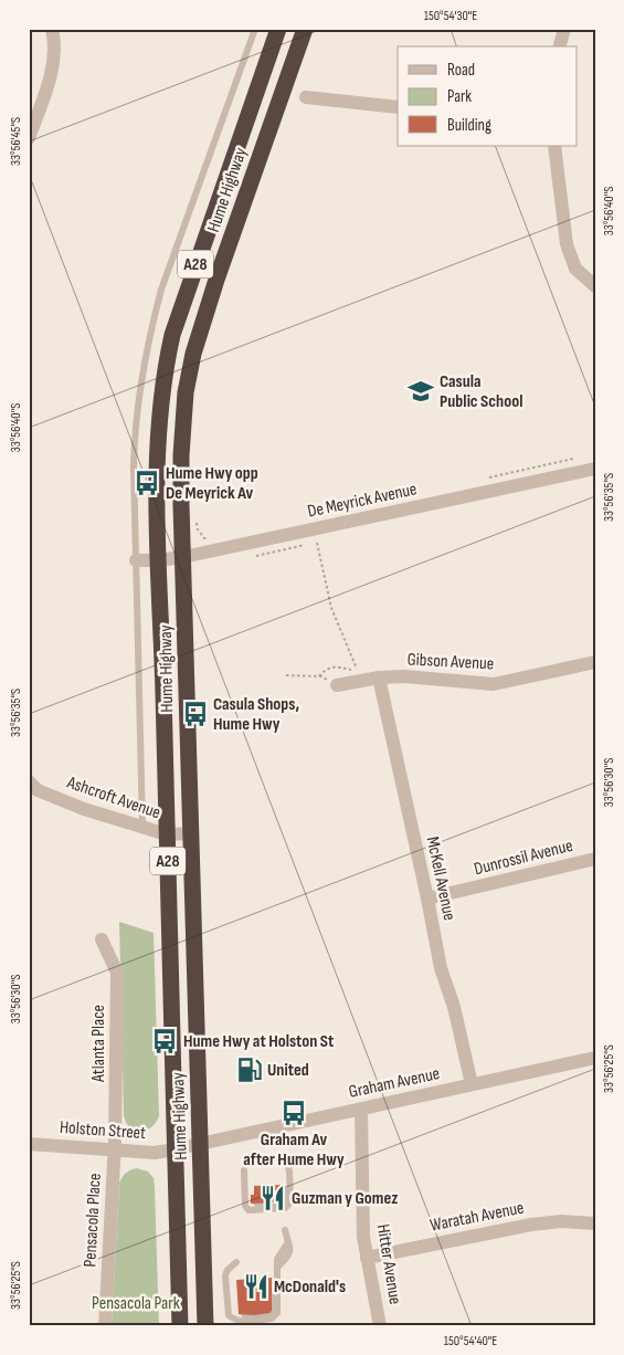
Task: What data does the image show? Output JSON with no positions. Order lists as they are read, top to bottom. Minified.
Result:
{"streets":{"highway":["Hume Highway","A28"],"street":["De Meyrick Avenue","Gibson Avenue","Ashcroft Avenue","Dunrossil Avenue","McKell Avenue","Atlanta Place","Graham Avenue","Holston Street","Waratah Avenue","Pensacola Place","Hitter Avenue"]},"crossings":[["Hume Highway","De Meyrick Avenue"],["Hume Highway","Ashcroft Avenue"],["Hume Highway","Graham Avenue"],["Hume Highway","Holston Street"],["Gibson Avenue","McKell Avenue"],["Dunrossil Avenue","McKell Avenue"],["McKell Avenue","Graham Avenue"],["Atlanta Place","Holston Street"],["Atlanta Place","Pensacola Place"],["Graham Avenue","Holston Street"],["Graham Avenue","Hitter Avenue"],["Holston Street","Pensacola Place"],["Waratah Avenue","Hitter Avenue"]],"parks":["Pensacola Park"],"places":{"school or university":["Casula Public School"],"bus stop":["Hume Hwy opp De Meyrick Av","Casula Shops, Hume Hwy","Hume Hwy at Holston St","Graham Av after Hume Hwy"],"fuel station":["United"],"restaurant":["Guzman y Gomez","McDonald's"]},"legend":["Road","Park","Building"],"coordinates":["150°54'30\"E","33°56'45\"S","33°56'40\"S","33°56'35\"S","33°56'30\"S","33°56'25\"S","150°54'40\"E"]}
